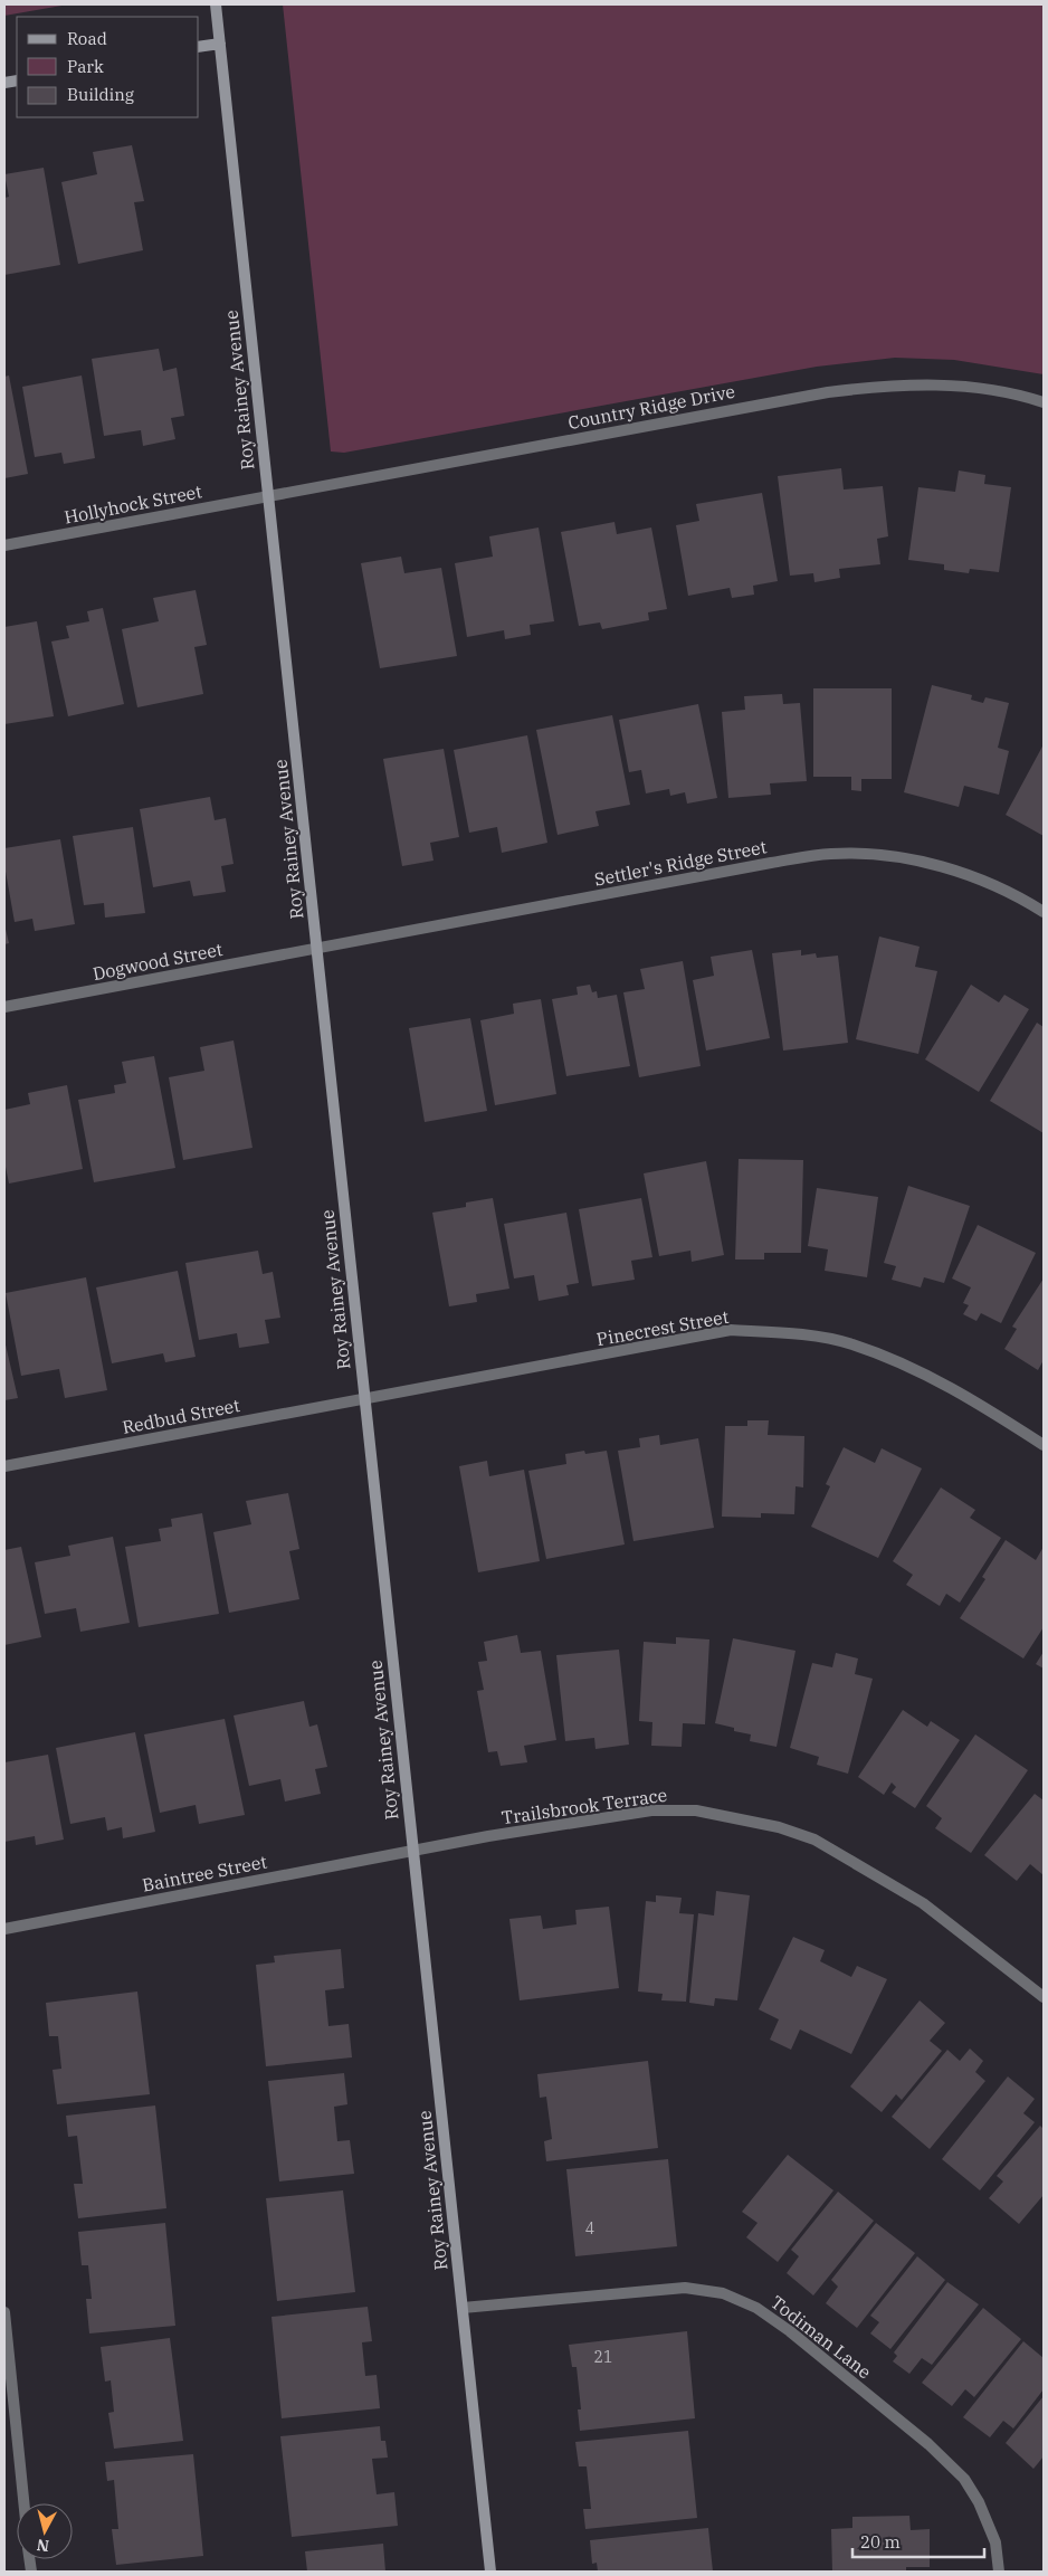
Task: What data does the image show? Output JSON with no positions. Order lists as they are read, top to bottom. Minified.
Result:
{"streets":{"street":["Roy Rainey Avenue","Country Ridge Drive","Hollyhock Street","Settler's Ridge Street","Dogwood Street","Pinecrest Street","Redbud Street","Trailsbrook Terrace","Baintree Street","Todiman Lane"]},"crossings":[["Roy Rainey Avenue","Country Ridge Drive"],["Roy Rainey Avenue","Hollyhock Street"],["Roy Rainey Avenue","Settler's Ridge Street"],["Roy Rainey Avenue","Dogwood Street"],["Roy Rainey Avenue","Pinecrest Street"],["Roy Rainey Avenue","Redbud Street"],["Roy Rainey Avenue","Trailsbrook Terrace"],["Roy Rainey Avenue","Baintree Street"],["Roy Rainey Avenue","Todiman Lane"],["Country Ridge Drive","Hollyhock Street"],["Settler's Ridge Street","Dogwood Street"],["Pinecrest Street","Redbud Street"],["Trailsbrook Terrace","Baintree Street"]],"house_numbers":["4","21"],"legend":["Road","Park","Building"],"scale_bar":"20 m","north":"bottom"}
